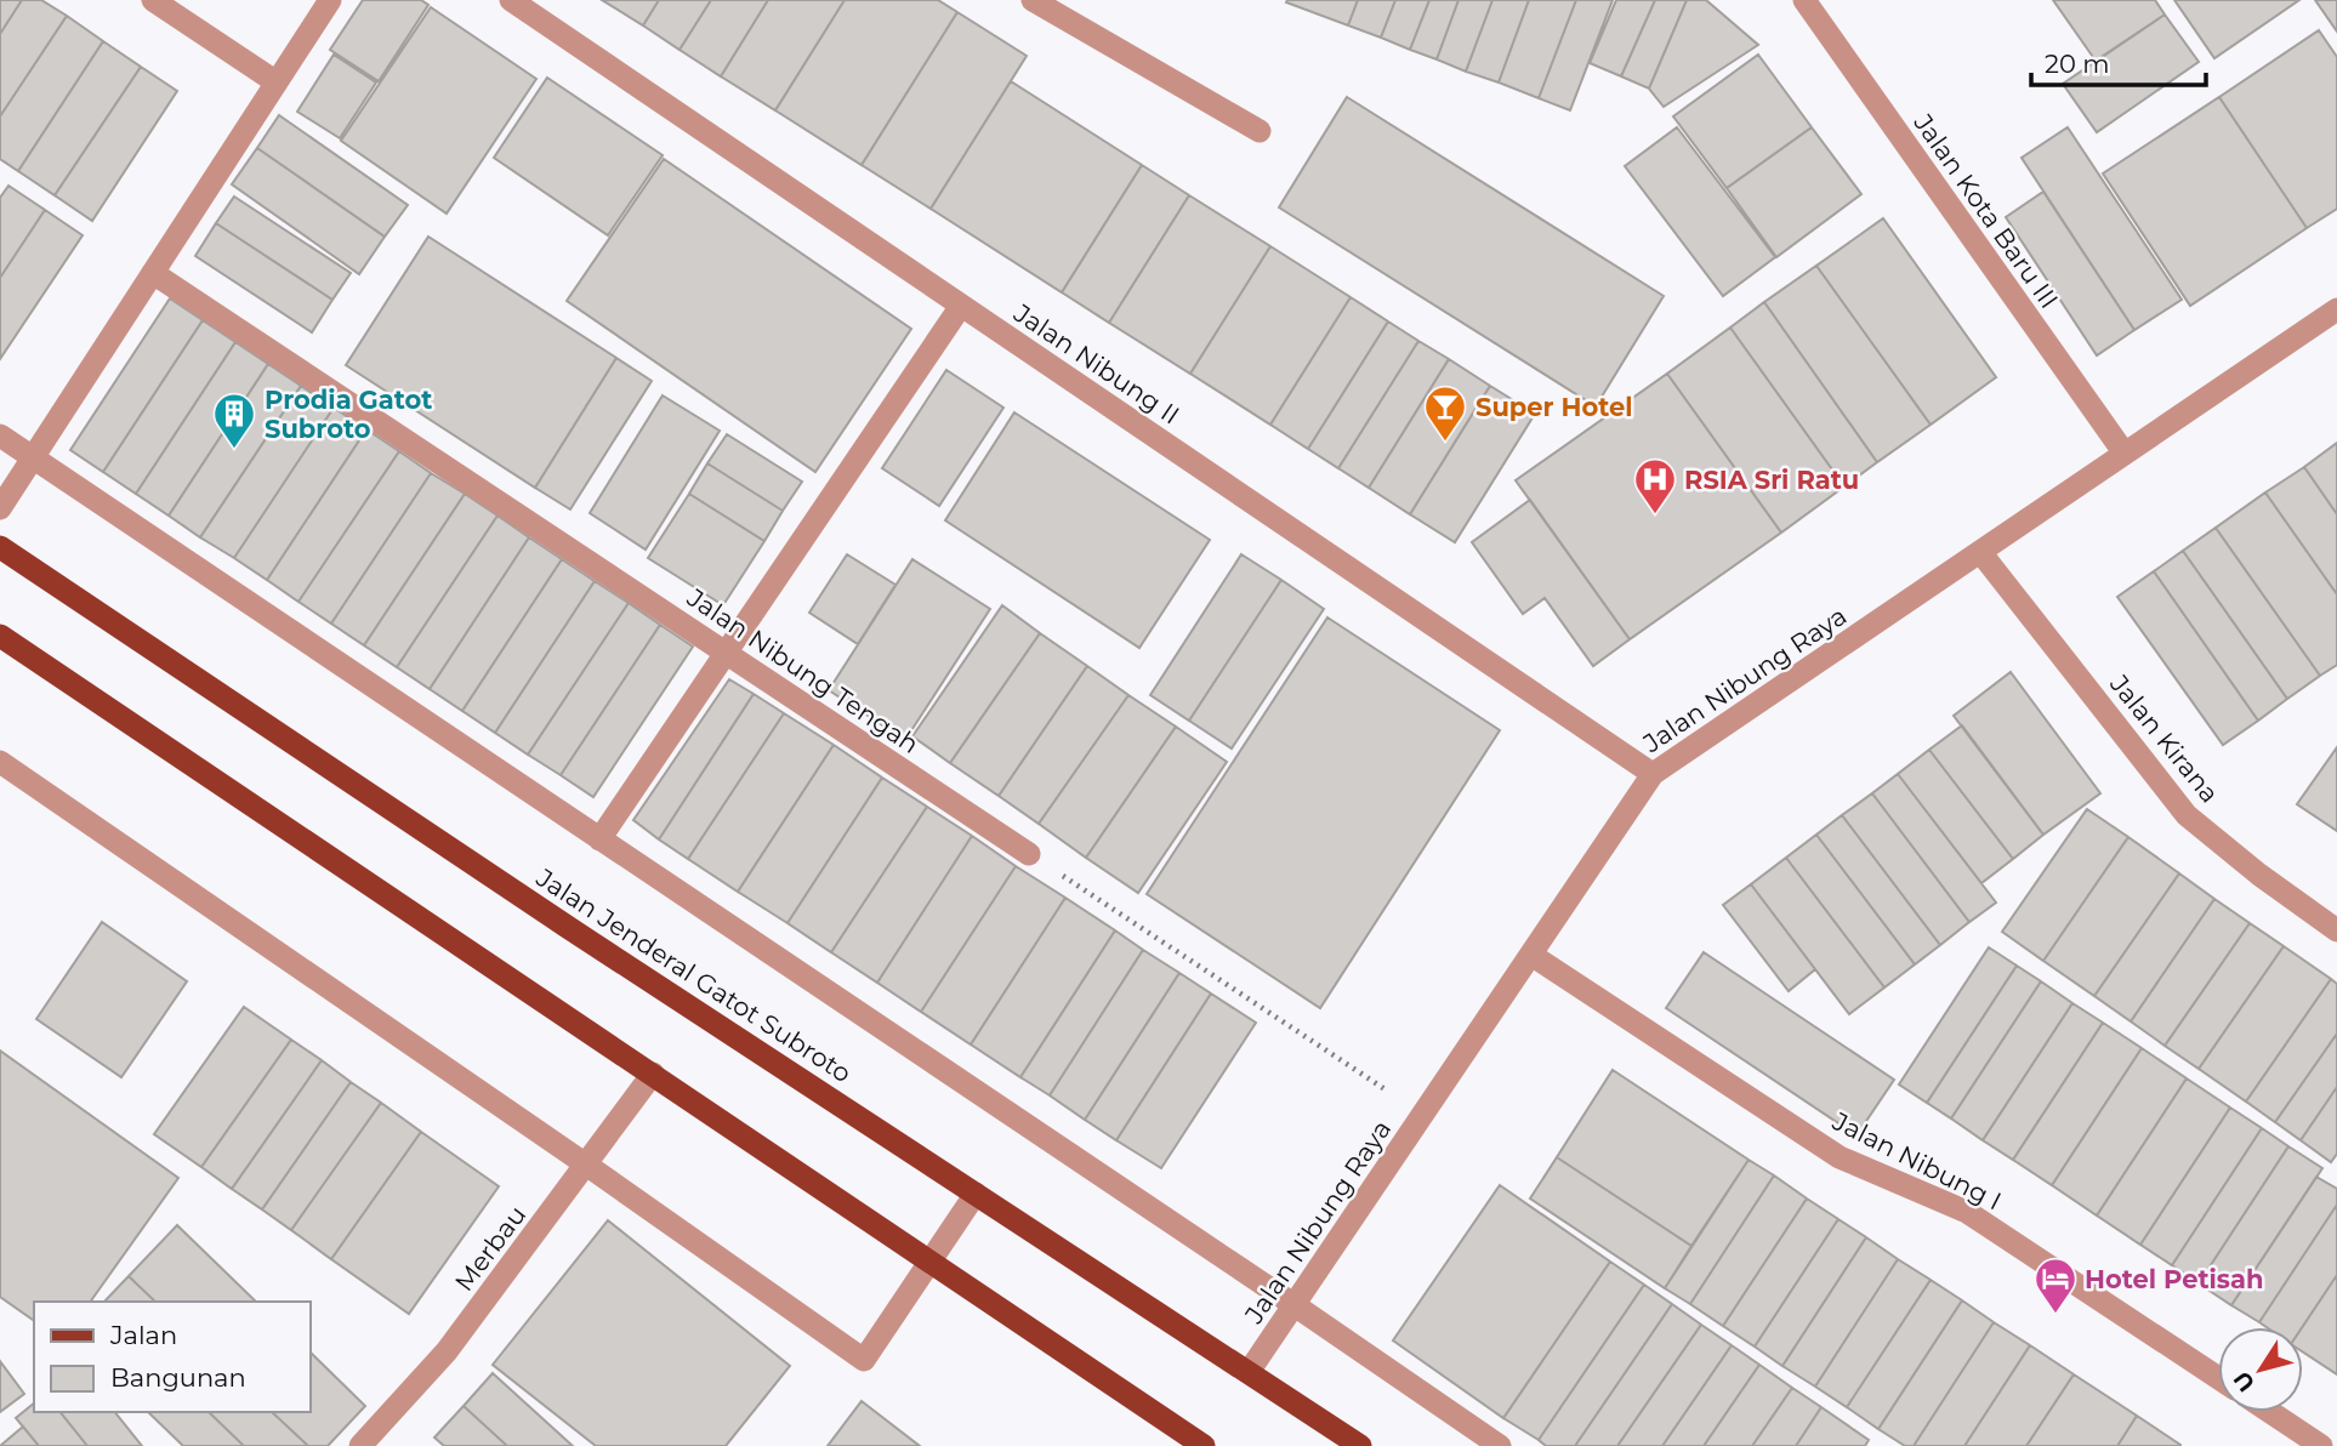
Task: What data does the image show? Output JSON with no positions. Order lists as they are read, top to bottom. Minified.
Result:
{"streets":{"main road":["Jalan Jenderal Gatot Subroto"],"street":["Jalan Kota Baru III","Jalan Nibung II","Jalan Nibung Tengah","Jalan Nibung Raya","Jalan Kirana","Jalan Nibung I","Merbau"]},"crossings":[["Jalan Kota Baru III","Jalan Nibung Raya"],["Jalan Nibung II","Jalan Nibung Raya"],["Jalan Nibung Raya","Jalan Kirana"],["Jalan Nibung Raya","Jalan Jenderal Gatot Subroto"],["Jalan Nibung Raya","Jalan Nibung I"]],"places":{"bar":["Super Hotel"],"building":["Prodia Gatot Subroto"],"hospital":["RSIA Sri Ratu"],"hotel":["Hotel Petisah"]},"legend":["Jalan","Bangunan"],"scale_bar":"20 m","north":"bottom left"}
